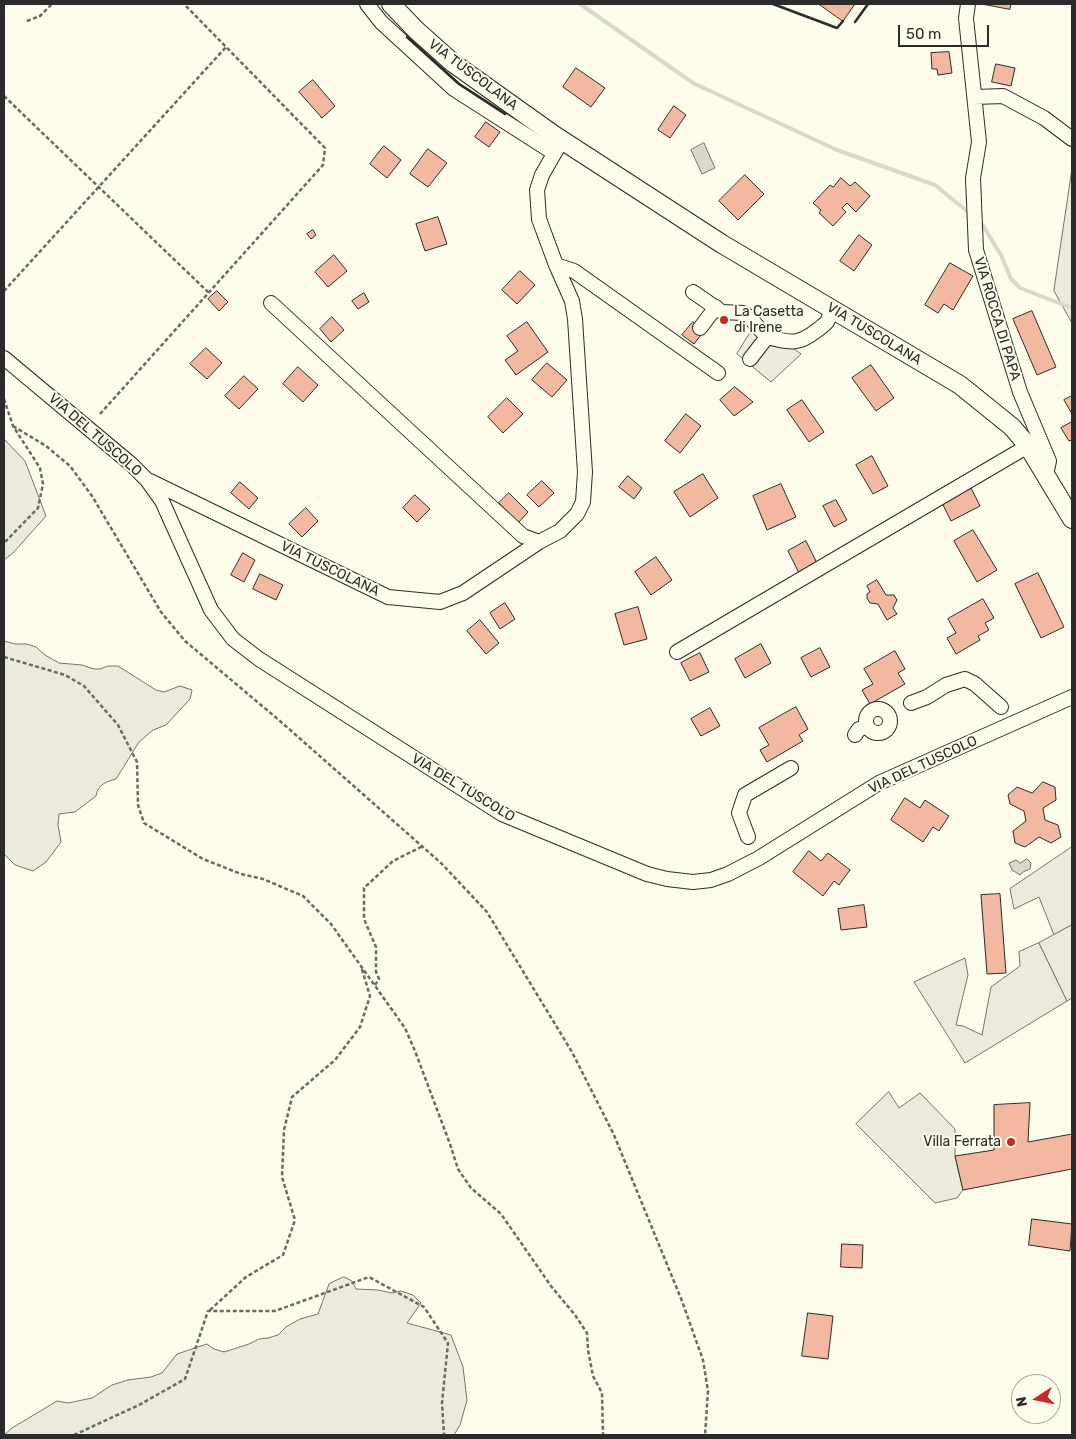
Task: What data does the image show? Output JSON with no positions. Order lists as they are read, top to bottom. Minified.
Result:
{"streets":{"main road":["VIA TUSCOLANA"],"street":["VIA ROCCA DI PAPA","VIA DEL TUSCOLO"]},"crossings":[["VIA TUSCOLANA","VIA ROCCA DI PAPA"],["VIA TUSCOLANA","VIA DEL TUSCOLO"]],"places":["La Casetta di Irene","Villa Ferrata"],"scale_bar":"50 m","north":"left"}
